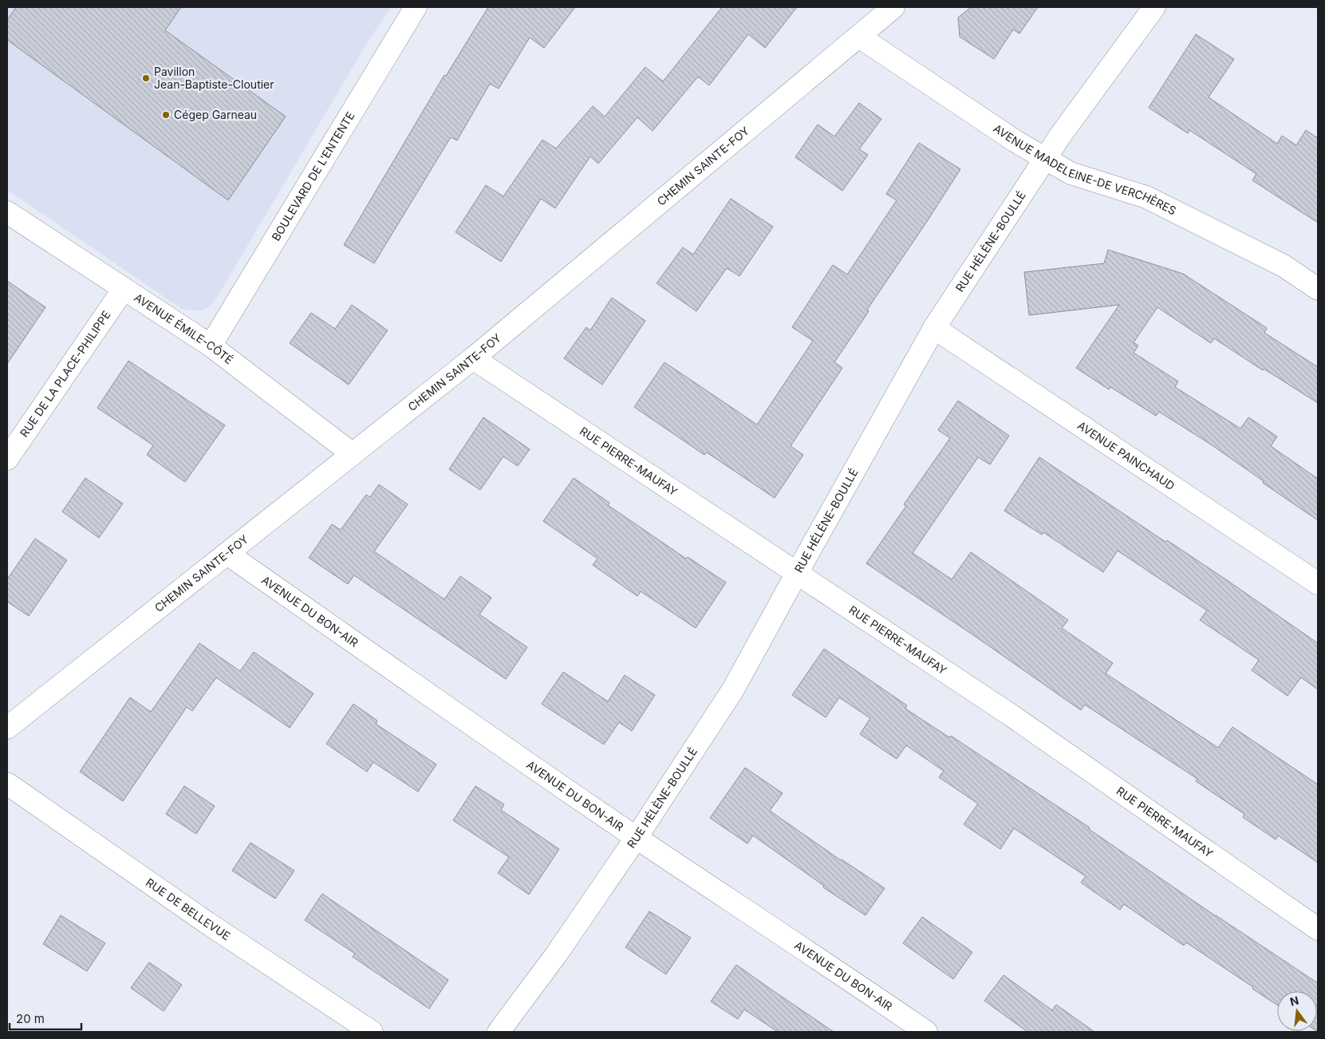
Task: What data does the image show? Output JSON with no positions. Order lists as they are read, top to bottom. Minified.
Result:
{"streets":{"street":["CHEMIN SAINTE-FOY","AVENUE MADELEINE-DE VERCHÈRES","BOULEVARD DE L'ENTENTE","RUE HÉLÈNE-BOULLÉ","AVENUE ÉMILE-CÔTÉ","RUE DE LA PLACE-PHILIPPE","AVENUE PAINCHAUD","RUE PIERRE-MAUFAY","AVENUE DU BON-AIR","RUE DE BELLEVUE"]},"crossings":[["CHEMIN SAINTE-FOY","AVENUE MADELEINE-DE VERCHÈRES"],["CHEMIN SAINTE-FOY","AVENUE ÉMILE-CÔTÉ"],["CHEMIN SAINTE-FOY","RUE PIERRE-MAUFAY"],["CHEMIN SAINTE-FOY","AVENUE DU BON-AIR"],["AVENUE MADELEINE-DE VERCHÈRES","RUE HÉLÈNE-BOULLÉ"],["BOULEVARD DE L'ENTENTE","AVENUE ÉMILE-CÔTÉ"],["RUE HÉLÈNE-BOULLÉ","AVENUE PAINCHAUD"],["RUE HÉLÈNE-BOULLÉ","RUE PIERRE-MAUFAY"],["RUE HÉLÈNE-BOULLÉ","AVENUE DU BON-AIR"],["AVENUE ÉMILE-CÔTÉ","RUE DE LA PLACE-PHILIPPE"]],"places":["Pavillon Jean-Baptiste-Cloutier","Cégep Garneau"],"scale_bar":"20 m","north":"top"}
